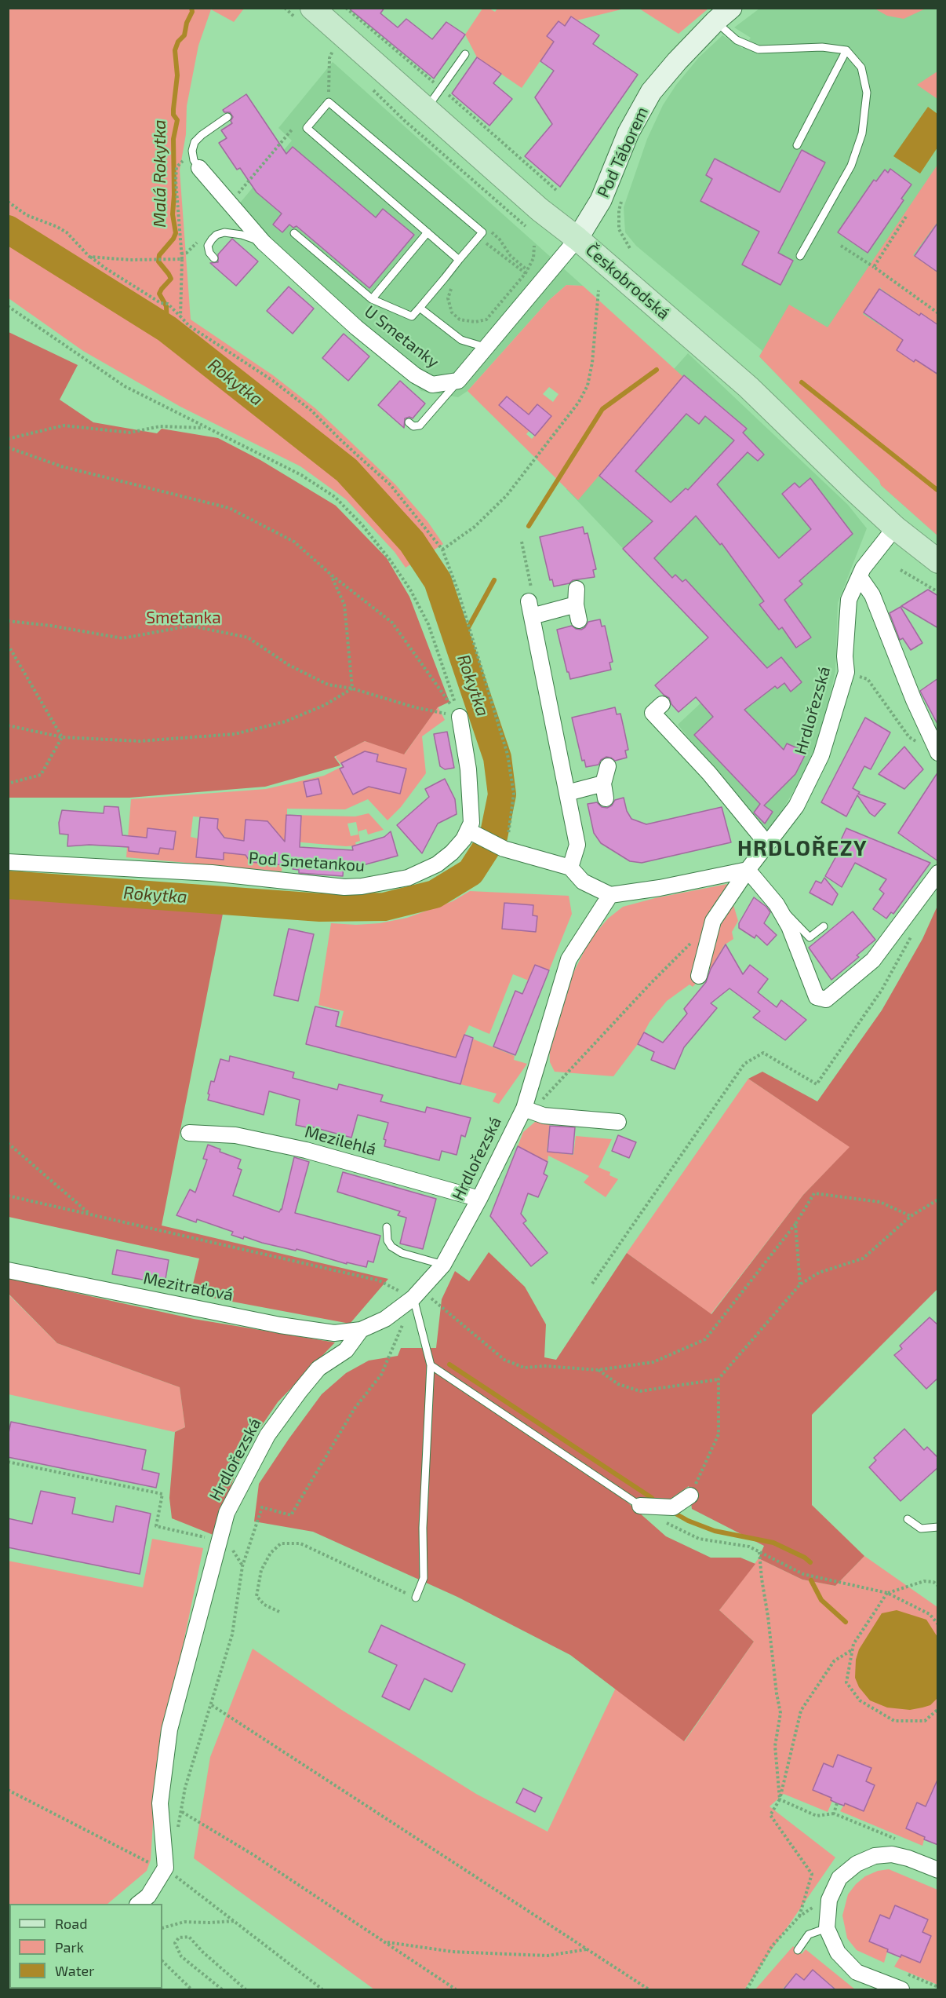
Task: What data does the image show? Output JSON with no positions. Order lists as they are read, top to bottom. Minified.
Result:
{"streets":{"main road":["Pod Táborem","Českobrodská"],"street":["U Smetanky","Hrdlořezská","Pod Smetankou","Mezilehlá","Mezitraťová"]},"crossings":[["Pod Táborem","Českobrodská"],["Českobrodská","Hrdlořezská"],["Hrdlořezská","Mezilehlá"],["Hrdlořezská","Mezitraťová"]],"districts":["HRDLOŘEZY"],"water":["Malá Rokytka","Rokytka"],"parks":["Smetanka"],"legend":["Road","Park","Water"]}
